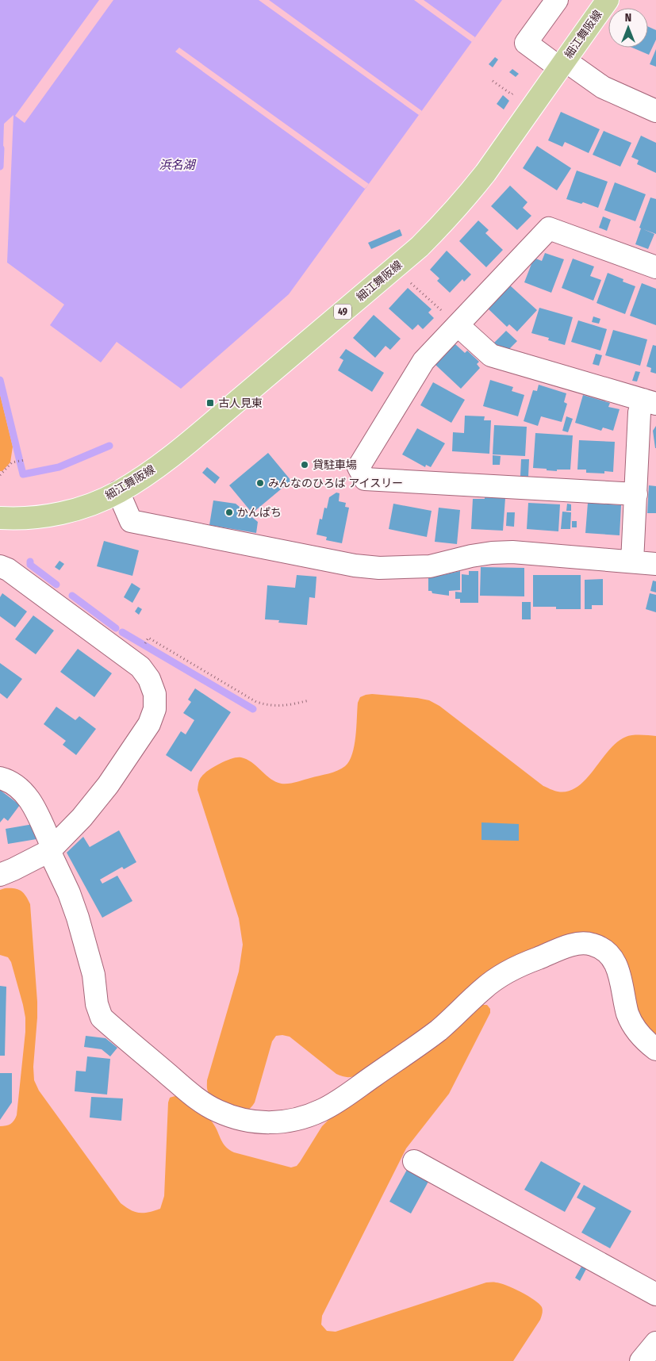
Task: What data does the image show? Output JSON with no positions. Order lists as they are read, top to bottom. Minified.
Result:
{"streets":{"main road":["細江舞阪線","49"]},"water":["浜名湖"],"places":{"transit":["古人見東"],"other":["貸駐車場","みんなのひろば アイスリー","かんぱち"]},"north":"top"}
